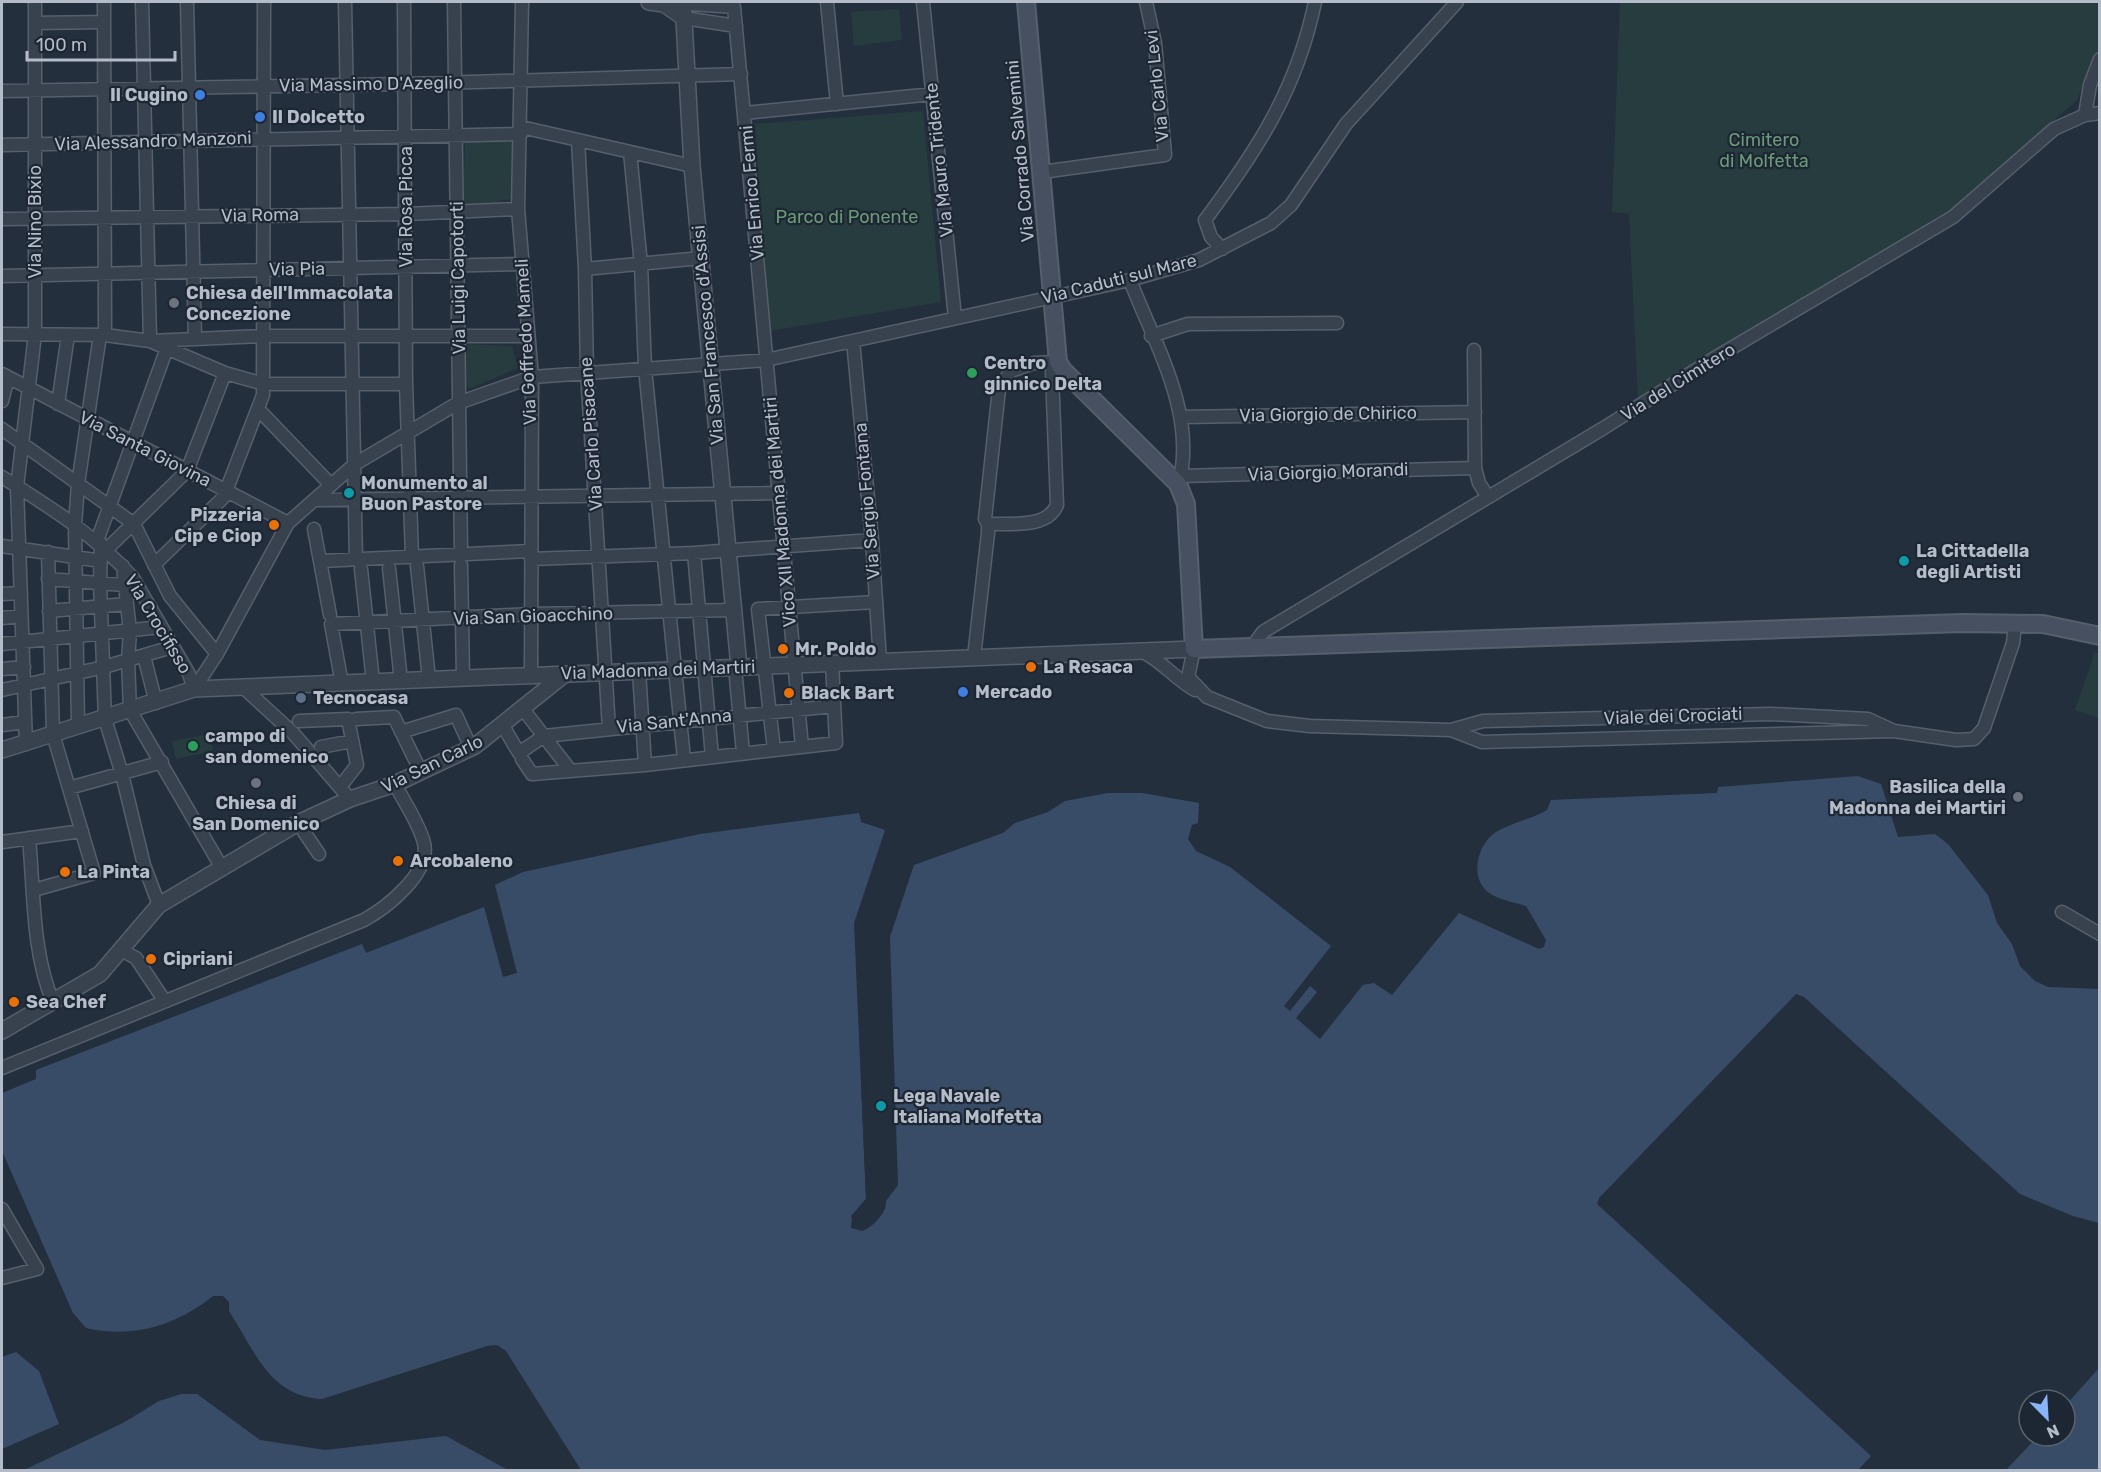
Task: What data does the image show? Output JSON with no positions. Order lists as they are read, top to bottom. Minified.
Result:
{"streets":{"main road":["Via Corrado Salvemini"],"street":["Via Massimo D'Azeglio","Via Carlo Levi","Via Alessandro Manzoni","Via Mauro Tridente","Via Enrico Fermi","Via Rosa Picca","Via Roma","Via Nino Bixio","Via Pia","Via Luigi Capotorti","Via Caduti sul Mare","Via San Francesco d'Assisi","Via Goffredo Mameli","Via del Cimitero","Via Giorgio de Chirico","Via Carlo Pisacane","Via Santa Giovina","Via Giorgio Morandi","Via Sergio Fontana","Vico XII Madonna dei Martiri","Via San Gioacchino","Via Crocifisso","Via Madonna dei Martiri","Viale dei Crociati","Via Sant'Anna","Via San Carlo"]},"crossings":[["Via Massimo D'Azeglio","Via Enrico Fermi"],["Via Massimo D'Azeglio","Via Rosa Picca"],["Via Massimo D'Azeglio","Via Nino Bixio"],["Via Massimo D'Azeglio","Via Luigi Capotorti"],["Via Massimo D'Azeglio","Via San Francesco d'Assisi"],["Via Massimo D'Azeglio","Via Goffredo Mameli"],["Via Carlo Levi","Via Corrado Salvemini"],["Via Alessandro Manzoni","Via Rosa Picca"],["Via Alessandro Manzoni","Via Nino Bixio"],["Via Alessandro Manzoni","Via Luigi Capotorti"],["Via Alessandro Manzoni","Via San Francesco d'Assisi"],["Via Alessandro Manzoni","Via Goffredo Mameli"],["Via Alessandro Manzoni","Via Carlo Pisacane"],["Via Corrado Salvemini","Via Caduti sul Mare"],["Via Mauro Tridente","Via Caduti sul Mare"],["Via Enrico Fermi","Via Caduti sul Mare"],["Via Enrico Fermi","Via San Francesco d'Assisi"],["Via Enrico Fermi","Vico XII Madonna dei Martiri"],["Via Rosa Picca","Via Roma"],["Via Rosa Picca","Via Pia"],["Via Rosa Picca","Via Caduti sul Mare"],["Via Rosa Picca","Via San Gioacchino"],["Via Rosa Picca","Via Madonna dei Martiri"],["Via Roma","Via Nino Bixio"],["Via Roma","Via Luigi Capotorti"],["Via Roma","Via Goffredo Mameli"],["Via Nino Bixio","Via Pia"],["Via Nino Bixio","Via Santa Giovina"],["Via Nino Bixio","Via Crocifisso"],["Via Pia","Via Luigi Capotorti"],["Via Pia","Via Goffredo Mameli"],["Via Luigi Capotorti","Via Caduti sul Mare"],["Via Luigi Capotorti","Via San Gioacchino"],["Via Luigi Capotorti","Via Madonna dei Martiri"],["Via Caduti sul Mare","Via San Francesco d'Assisi"],["Via Caduti sul Mare","Via Goffredo Mameli"],["Via Caduti sul Mare","Via Carlo Pisacane"],["Via Caduti sul Mare","Via Santa Giovina"],["Via Caduti sul Mare","Via Sergio Fontana"],["Via Caduti sul Mare","Vico XII Madonna dei Martiri"],["Via San Francesco d'Assisi","Via San Gioacchino"],["Via San Francesco d'Assisi","Via Madonna dei Martiri"],["Via Goffredo Mameli","Via San Gioacchino"],["Via Goffredo Mameli","Via Madonna dei Martiri"],["Via Carlo Pisacane","Via San Gioacchino"],["Via Carlo Pisacane","Via Madonna dei Martiri"],["Via Carlo Pisacane","Via Sant'Anna"],["Via Sergio Fontana","Via Madonna dei Martiri"],["Vico XII Madonna dei Martiri","Via Madonna dei Martiri"],["Vico XII Madonna dei Martiri","Via Sant'Anna"],["Via Crocifisso","Via Madonna dei Martiri"],["Via Madonna dei Martiri","Viale dei Crociati"],["Via Madonna dei Martiri","Via San Carlo"]],"parks":["Cimitero di Molfetta","Parco di Ponente"],"places":["Il Cugino","Il Dolcetto","Chiesa dell'Immacolata Concezione","Centro ginnico Delta","Monumento al Buon Pastore","Pizzeria Cip e Ciop","La Cittadella degli Artisti","Mr. Poldo","La Resaca","Mercado","Black Bart","Tecnocasa","campo di san domenico","Chiesa di San Domenico","Basilica della Madonna dei Martiri","Arcobaleno","La Pinta","Cipriani","Sea Chef","Lega Navale Italiana Molfetta"],"scale_bar":"100 m","north":"bottom right"}
